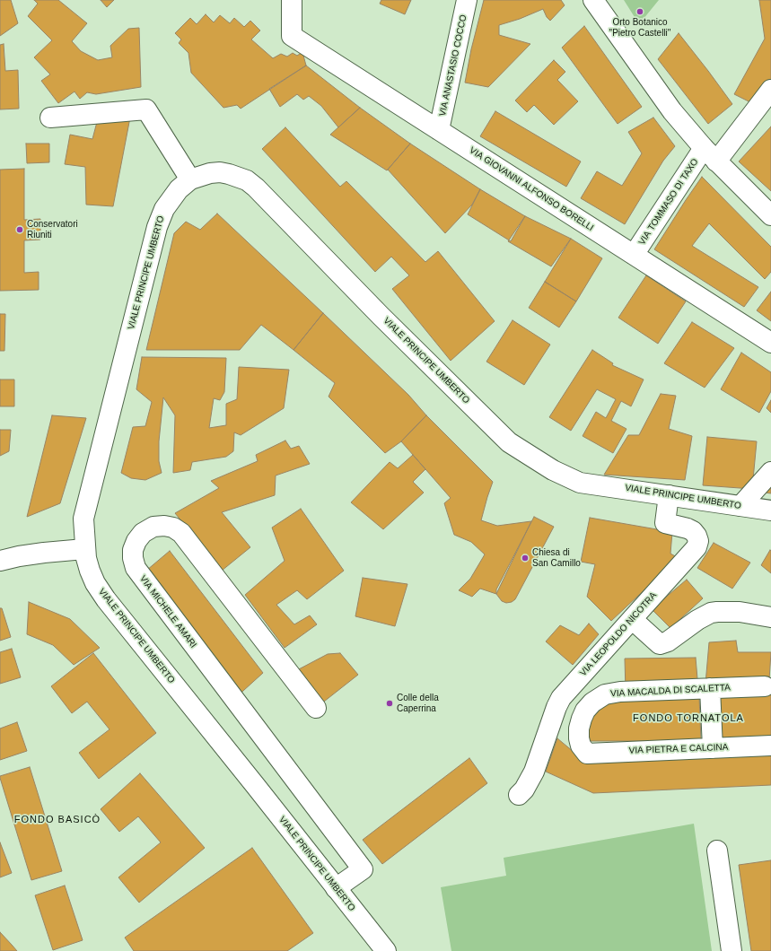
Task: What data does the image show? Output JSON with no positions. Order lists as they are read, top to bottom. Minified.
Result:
{"streets":{"street":["VIA ANASTASIO COCCO","VIA GIOVANNI ALFONSO BORELLI","VIA TOMMASO DI TAXO","VIALE PRINCIPE UMBERTO","VIA MICHELE AMARI","VIA LEOPOLDO NICOTRA","VIA MACALDA DI SCALETTA","VIA PIETRA E CALCINA"]},"crossings":[["VIA ANASTASIO COCCO","VIA GIOVANNI ALFONSO BORELLI"],["VIA GIOVANNI ALFONSO BORELLI","VIA TOMMASO DI TAXO"],["VIALE PRINCIPE UMBERTO","VIA MICHELE AMARI"],["VIALE PRINCIPE UMBERTO","VIA LEOPOLDO NICOTRA"],["VIA MACALDA DI SCALETTA","VIA PIETRA E CALCINA"]],"districts":["FONDO TORNATOLA","FONDO BASICÒ"],"places":["Orto Botanico \"Pietro Castelli\"","Conservatori Riuniti","Chiesa di San Camillo","Colle della Caperrina"]}
